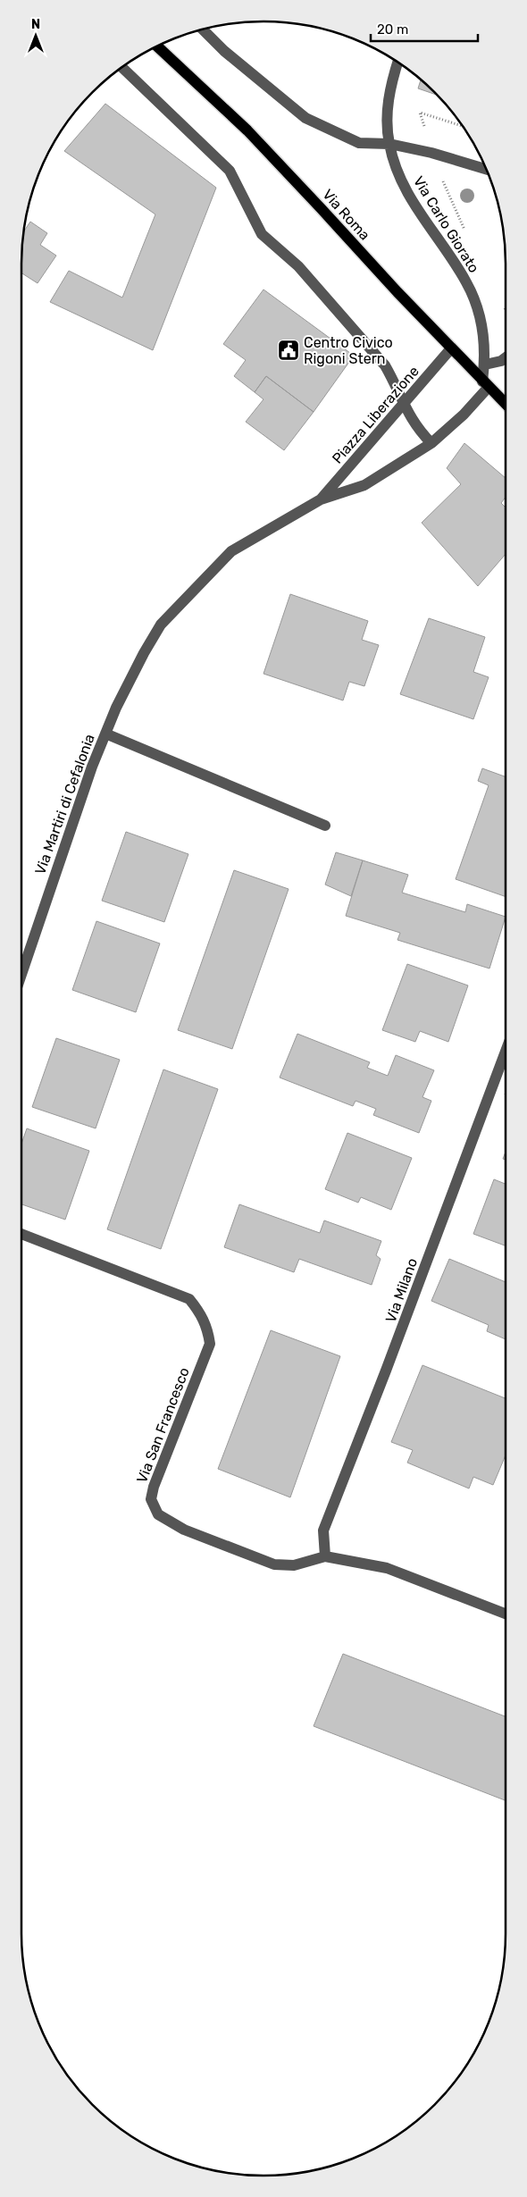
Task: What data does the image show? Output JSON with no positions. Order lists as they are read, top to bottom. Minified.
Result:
{"streets":{"main road":["Via Roma"],"street":["Via Carlo Giorato","Piazza Liberazione","Via Martiri di Cefalonia","Via Milano","Via San Francesco"]},"crossings":[["Via Roma","Via Carlo Giorato"],["Via Roma","Piazza Liberazione"],["Via Carlo Giorato","Piazza Liberazione"],["Piazza Liberazione","Via Martiri di Cefalonia"],["Via Milano","Via San Francesco"]],"places":{"public building":["Centro Civico Rigoni Stern"]},"scale_bar":"20 m","north":"top"}
